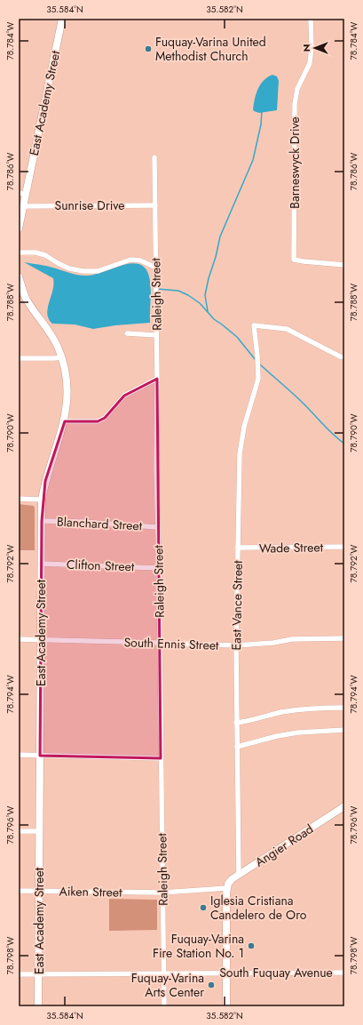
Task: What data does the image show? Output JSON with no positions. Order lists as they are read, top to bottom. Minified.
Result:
{"streets":{"street":["East Academy Street","Barneswyck Drive","Sunrise Drive","Raleigh Street","Blanchard Street","Wade Street","Clifton Street","East Vance Street","South Ennis Street","Angier Road","Aiken Street","South Fuquay Avenue"]},"crossings":[["East Academy Street","Sunrise Drive"],["East Academy Street","Blanchard Street"],["East Academy Street","Clifton Street"],["East Academy Street","South Ennis Street"],["East Academy Street","Aiken Street"],["East Academy Street","South Fuquay Avenue"],["Sunrise Drive","Raleigh Street"],["Raleigh Street","Blanchard Street"],["Raleigh Street","Clifton Street"],["Raleigh Street","South Ennis Street"],["Raleigh Street","Aiken Street"],["Raleigh Street","South Fuquay Avenue"],["Wade Street","East Vance Street"],["East Vance Street","South Ennis Street"],["East Vance Street","Angier Road"],["Angier Road","Aiken Street"]],"places":["Fuquay-Varina United Methodist Church","Iglesia Cristiana Candelero de Oro","Fuquay-Varina Fire Station No. 1","Fuquay-Varina Arts Center"],"north":"left","coordinates":["35.584°N","35.582°N","78.784°W","78.786°W","78.788°W","78.790°W","78.792°W","78.794°W","78.796°W","78.798°W"]}
